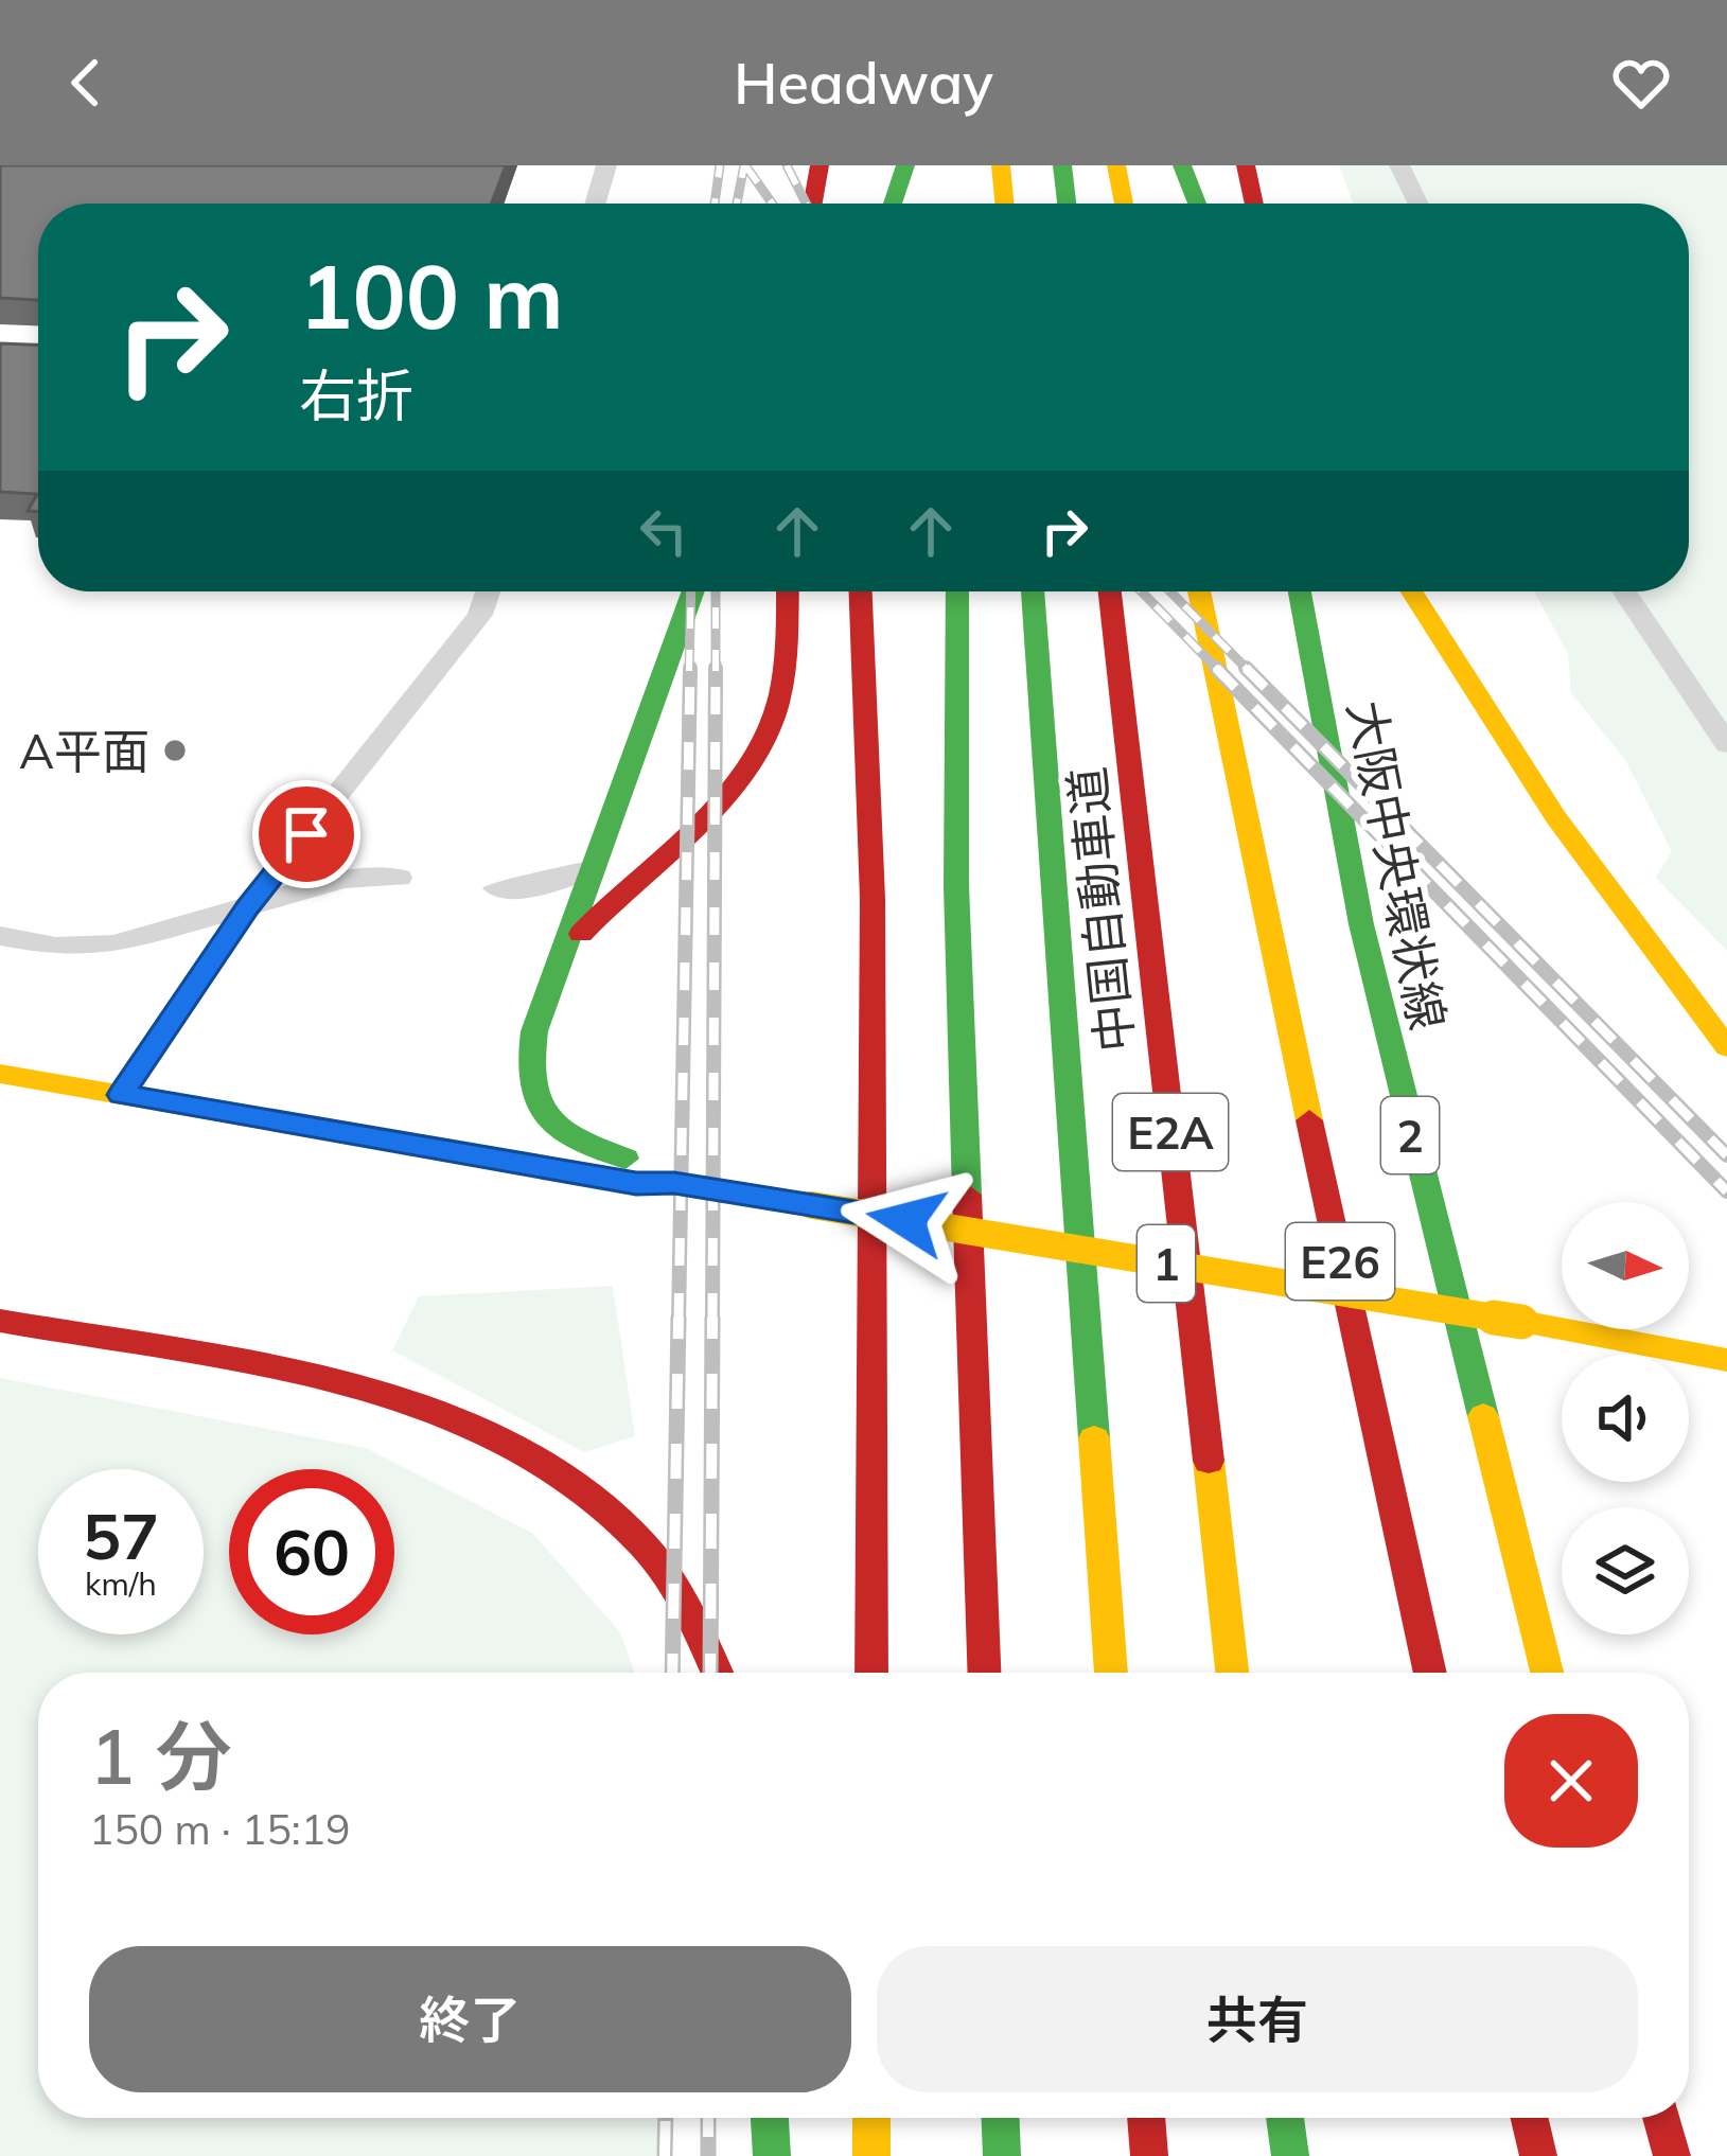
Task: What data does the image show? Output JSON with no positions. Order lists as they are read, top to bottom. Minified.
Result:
{"streets":{"main road":["大阪中央環状線","中国自動車道","E2A","2","E26","1"]},"places":["A平面"],"north":"right","page":{"header":"Headway","turn":["100 m","右折"],"speed":"57 km/h","limit":"60","heading":["1 分","150 m · 15:19"],"buttons":["終了","共有"]}}
